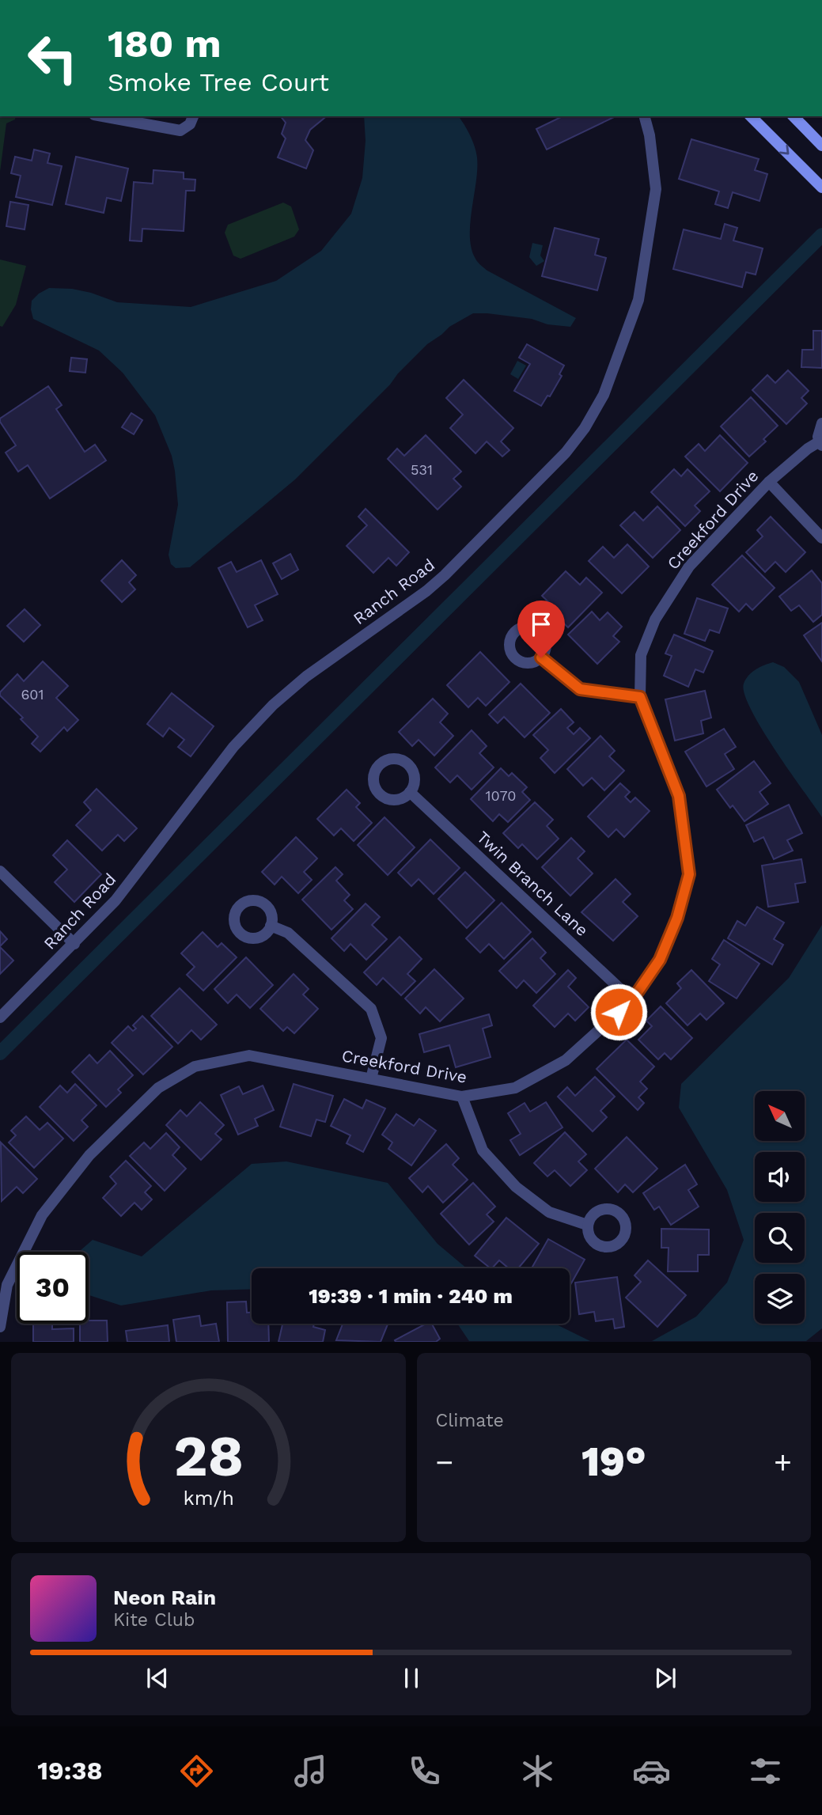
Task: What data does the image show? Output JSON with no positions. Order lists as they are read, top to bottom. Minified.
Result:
{"streets":{"street":["Creekford Drive","Ranch Road","Twin Branch Lane"]},"crossings":[["Creekford Drive","Twin Branch Lane"]],"house_numbers":["531","601","1070"],"north":"top left","page":{"turn":["180 m","Smoke Tree Court"],"limit":"30","trip":"19:39 · 1 min · 240 m","tile":"Climate","heat":["−","19°","+"],"song":["Neon Rain","Kite Club"],"tabs":"19:38","gauge":["28","km/h"]}}
